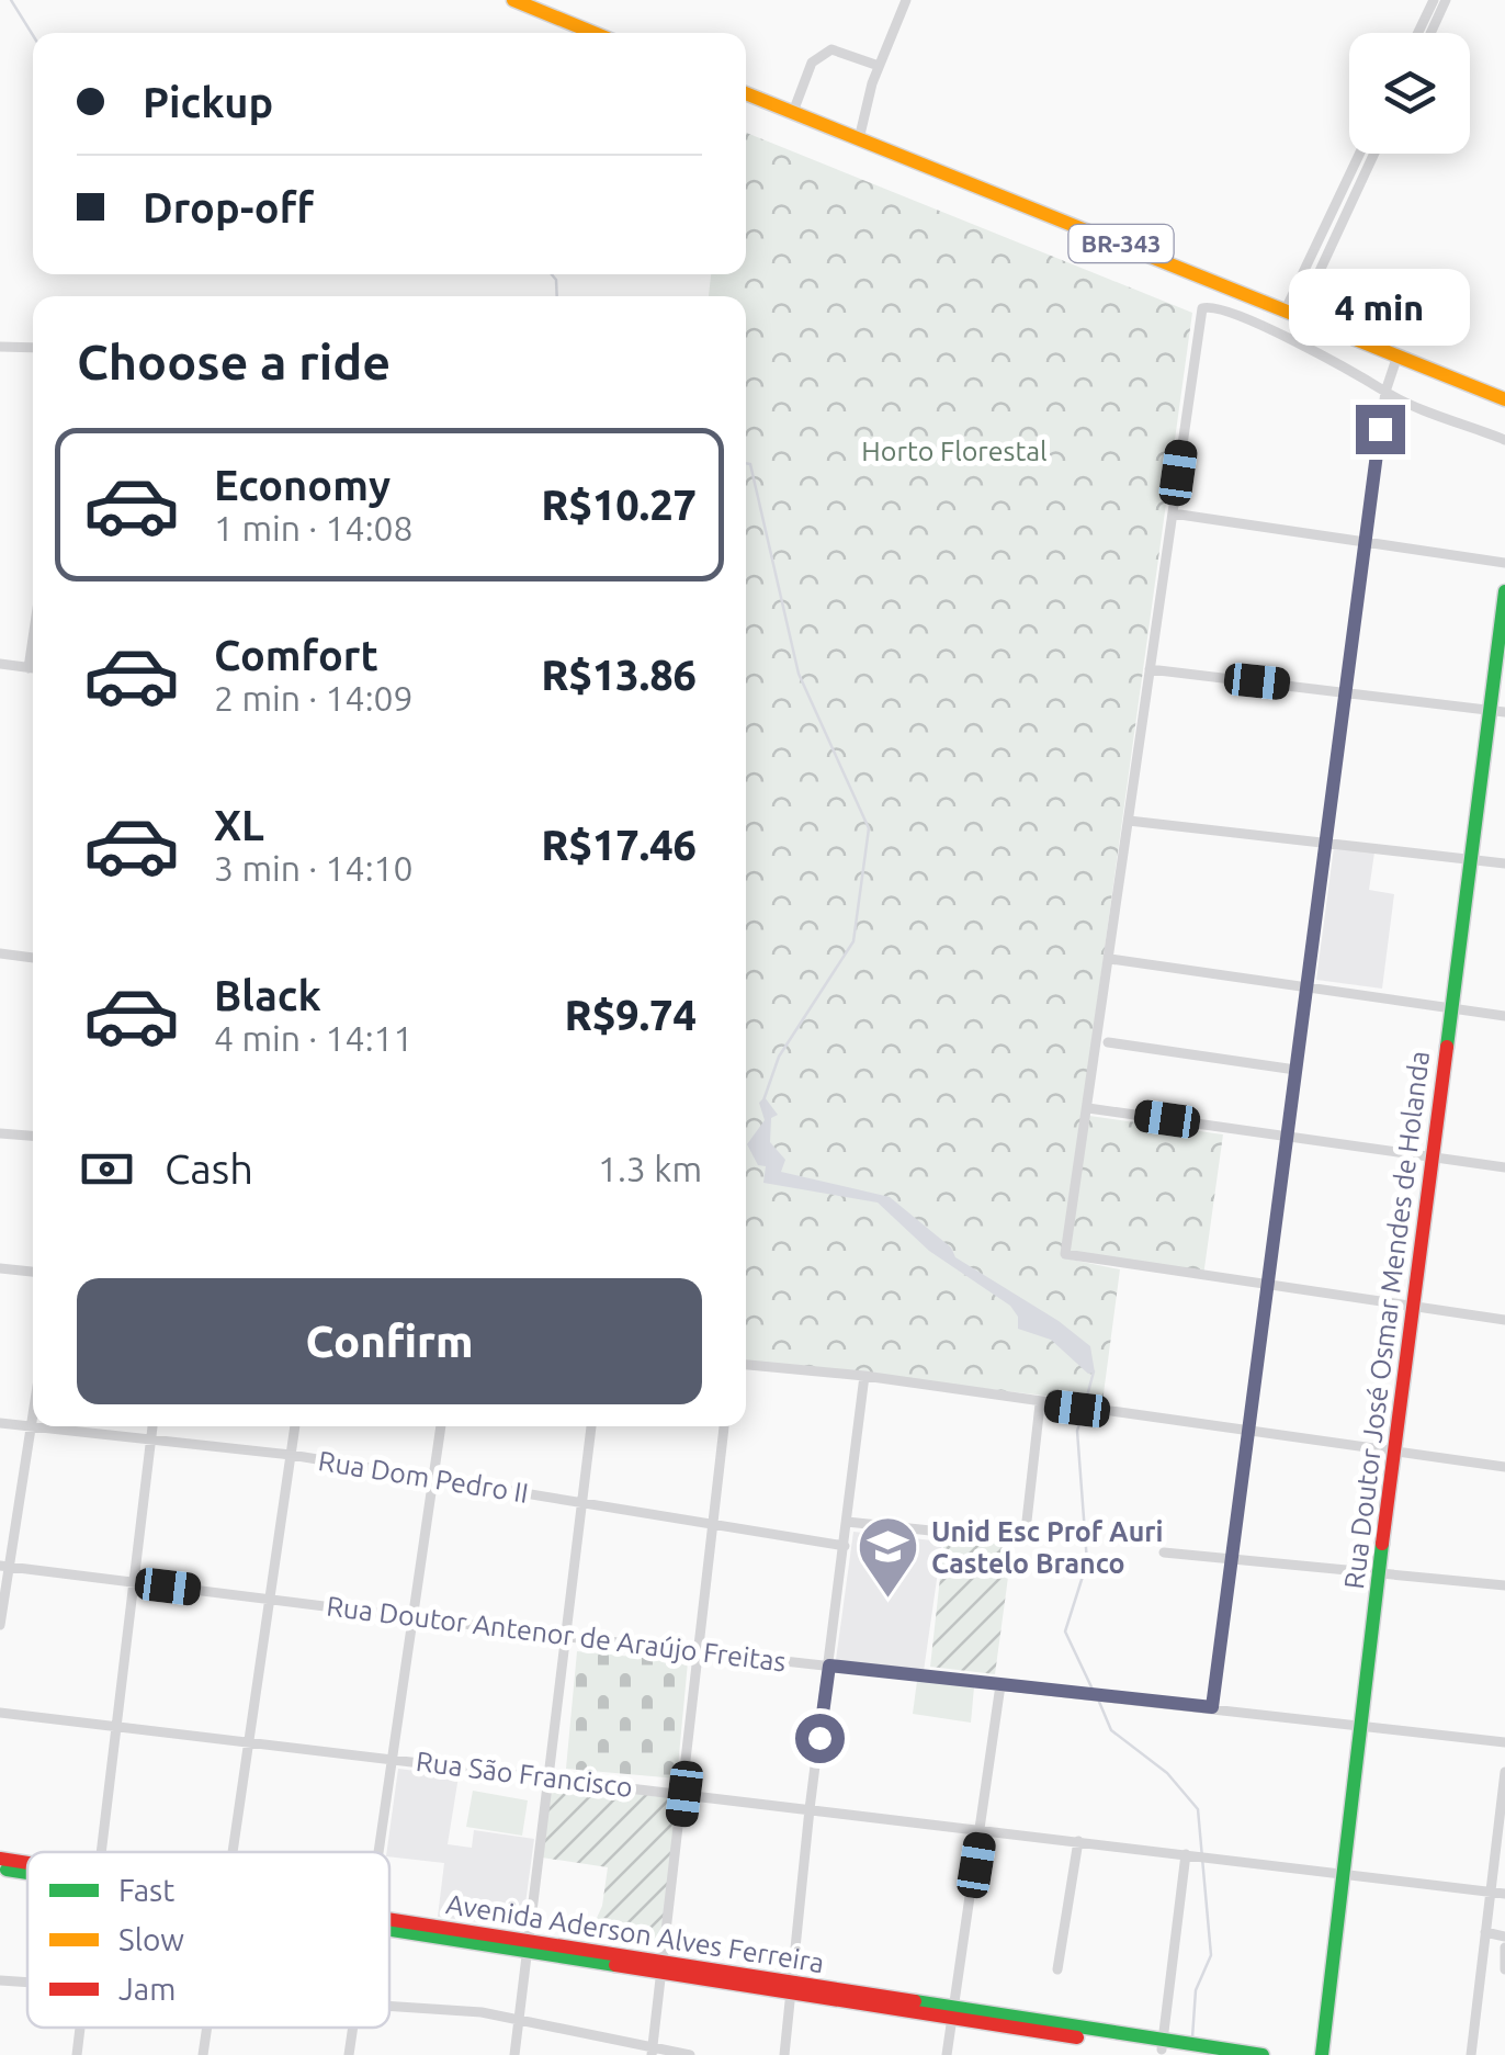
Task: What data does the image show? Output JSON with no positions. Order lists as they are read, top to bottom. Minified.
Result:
{"streets":{"main road":["BR-343","Rua Doutor José Osmar Mendes de Holanda","Avenida Aderson Alves Ferreira"],"street":["Rua Dom Pedro II","Rua Doutor Antenor de Araújo Freitas","Rua São Francisco"]},"crossings":[["Rua Doutor José Osmar Mendes de Holanda","Rua Doutor Antenor de Araújo Freitas"],["Rua Doutor José Osmar Mendes de Holanda","Rua São Francisco"]],"parks":["Horto Florestal"],"places":{"school or university":["Unid Esc Prof Auri Castelo Branco"]},"legend":["Fast","Slow","Jam"],"page":{"banner":["Pickup","Drop-off"],"bubble":"4 min","heading":"Choose a ride","list":[{"name":"Economy","note":"1 min · 14:08","value":"R$10.27"},{"name":"Comfort","note":"2 min · 14:09","value":"R$13.86"},{"name":"XL","note":"3 min · 14:10","value":"R$17.46"},{"name":"Black","note":"4 min · 14:11","value":"R$9.74"}],"pay":["Cash","1.3 km"],"buttons":"Confirm"}}
